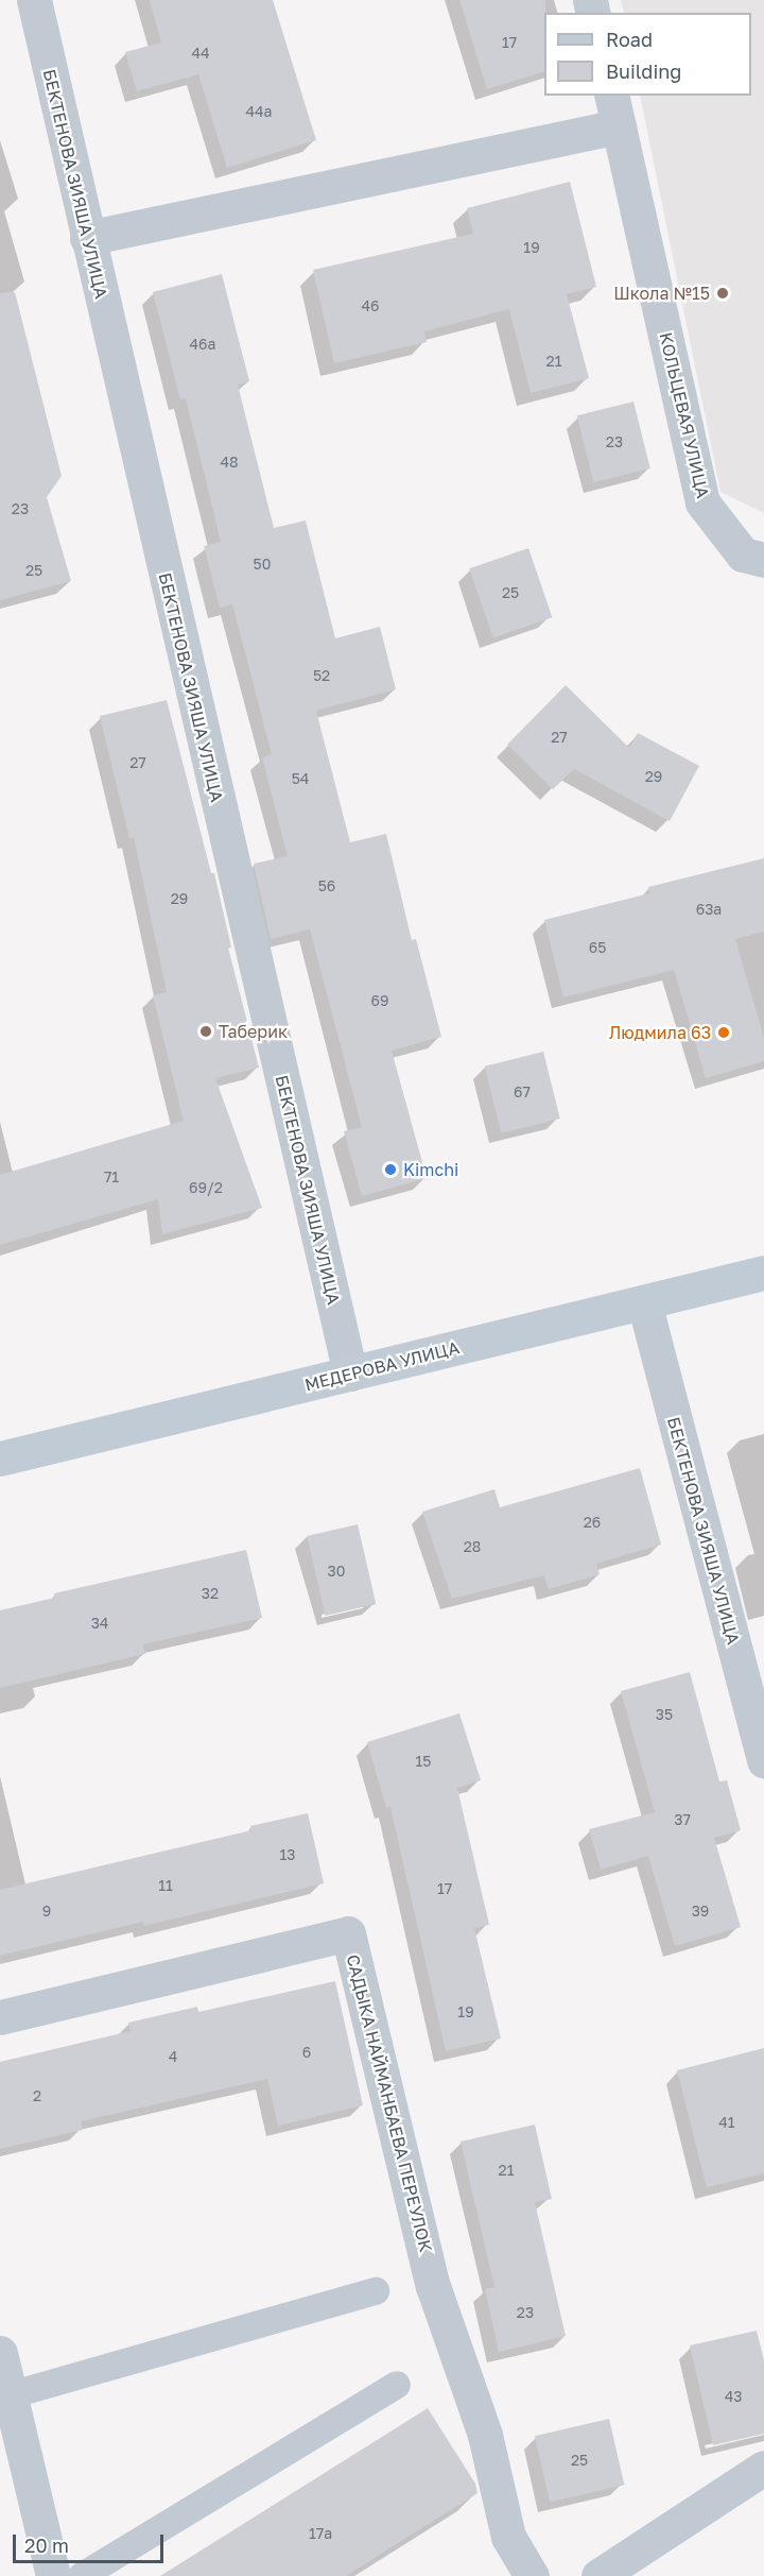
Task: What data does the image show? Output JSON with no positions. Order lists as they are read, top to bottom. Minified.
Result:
{"streets":{"main road":["МЕДЕРОВА УЛИЦА"],"street":["БЕКТЕНОВА ЗИЯША УЛИЦА","КОЛЬЦЕВАЯ УЛИЦА","САДЫКА НАЙМАНБАЕВА ПЕРЕУЛОК"]},"crossings":[["БЕКТЕНОВА ЗИЯША УЛИЦА","МЕДЕРОВА УЛИЦА"]],"places":["Школа №15","Таберик","Людмила 63","Kimchi"],"house_numbers":["17","44","44а","19","46","46а","21","23","48","23","50","25","25","52","27","27","29","54","56","29","63a","65","69","67","71","69/2","26","28","30","32","34","35","15","37","13","11","17","9","39","19","6","4","2","41","21","23","43","25","17а"],"legend":["Road","Building"],"scale_bar":"20 m"}
